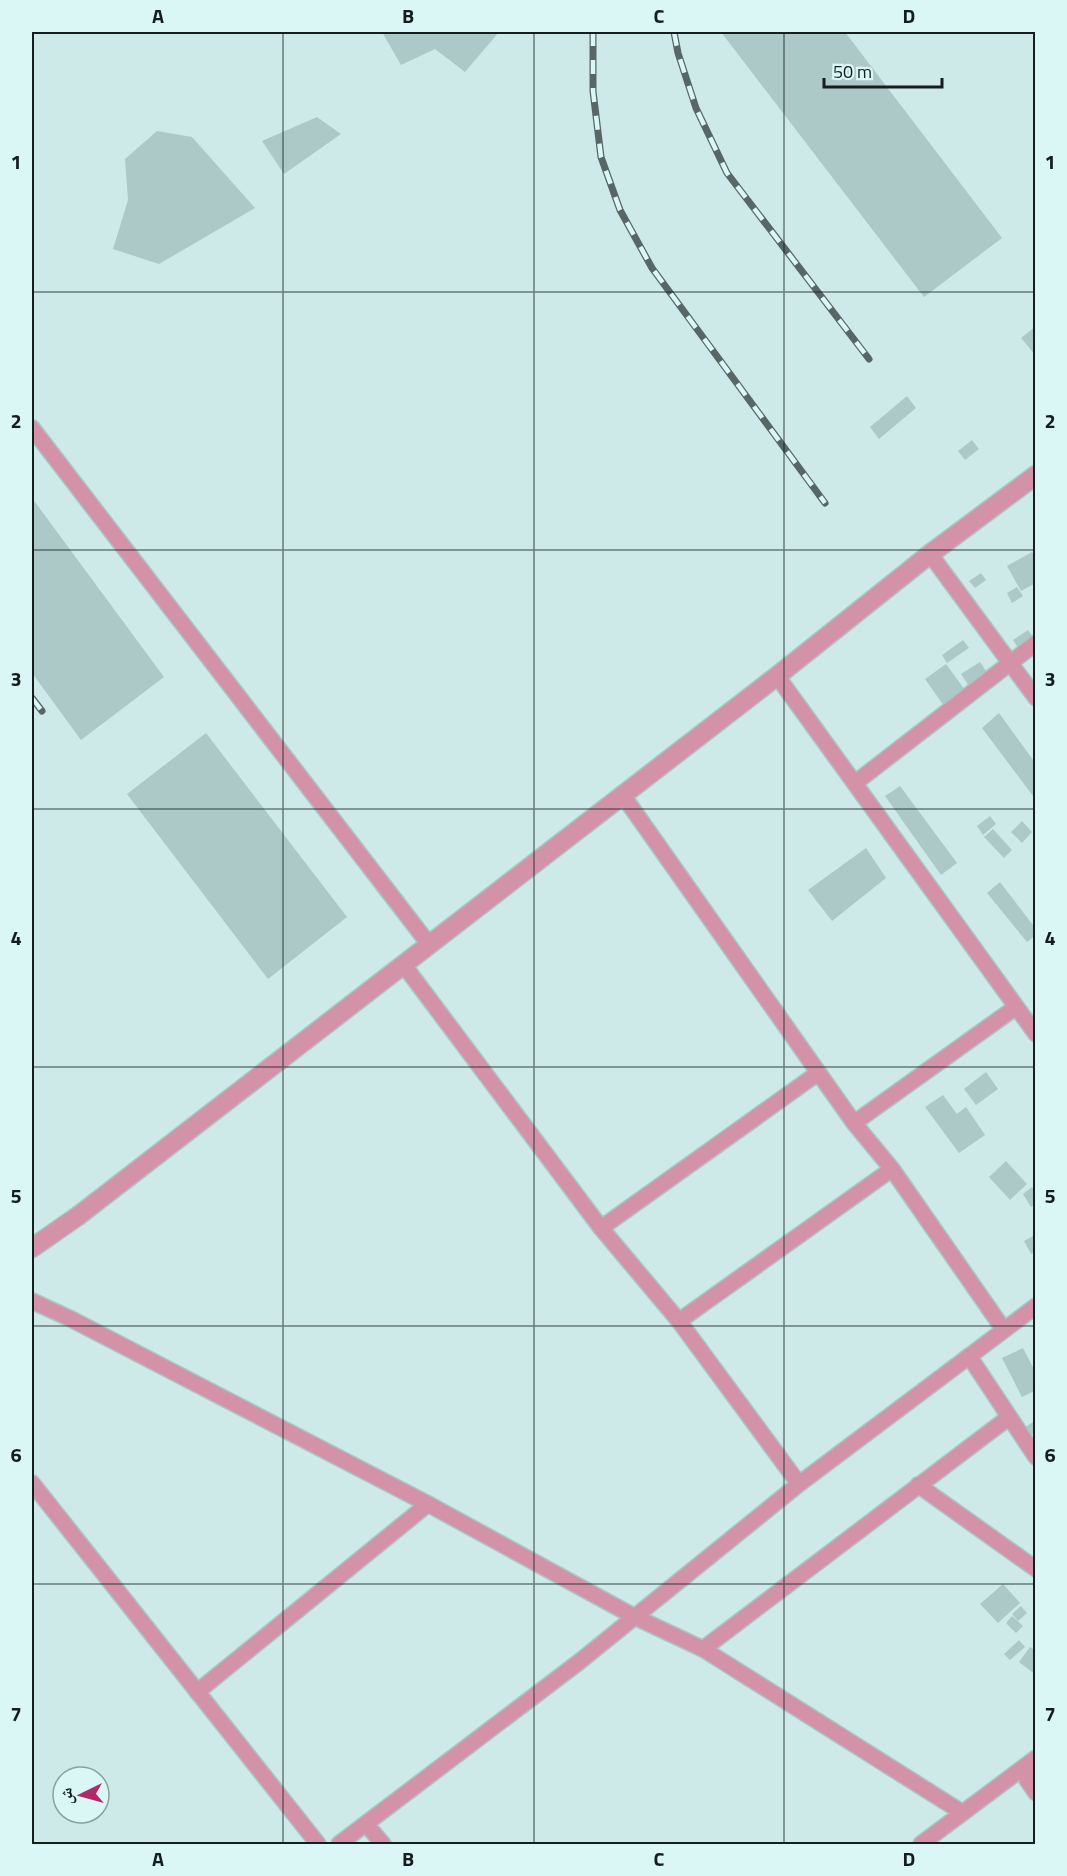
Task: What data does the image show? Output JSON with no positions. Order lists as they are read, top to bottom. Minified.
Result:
{"scale_bar":"50 m","north":"left","grid":{"columns":["A","B","C","D"],"rows":["1","2","3","4","5","6","7"]}}
